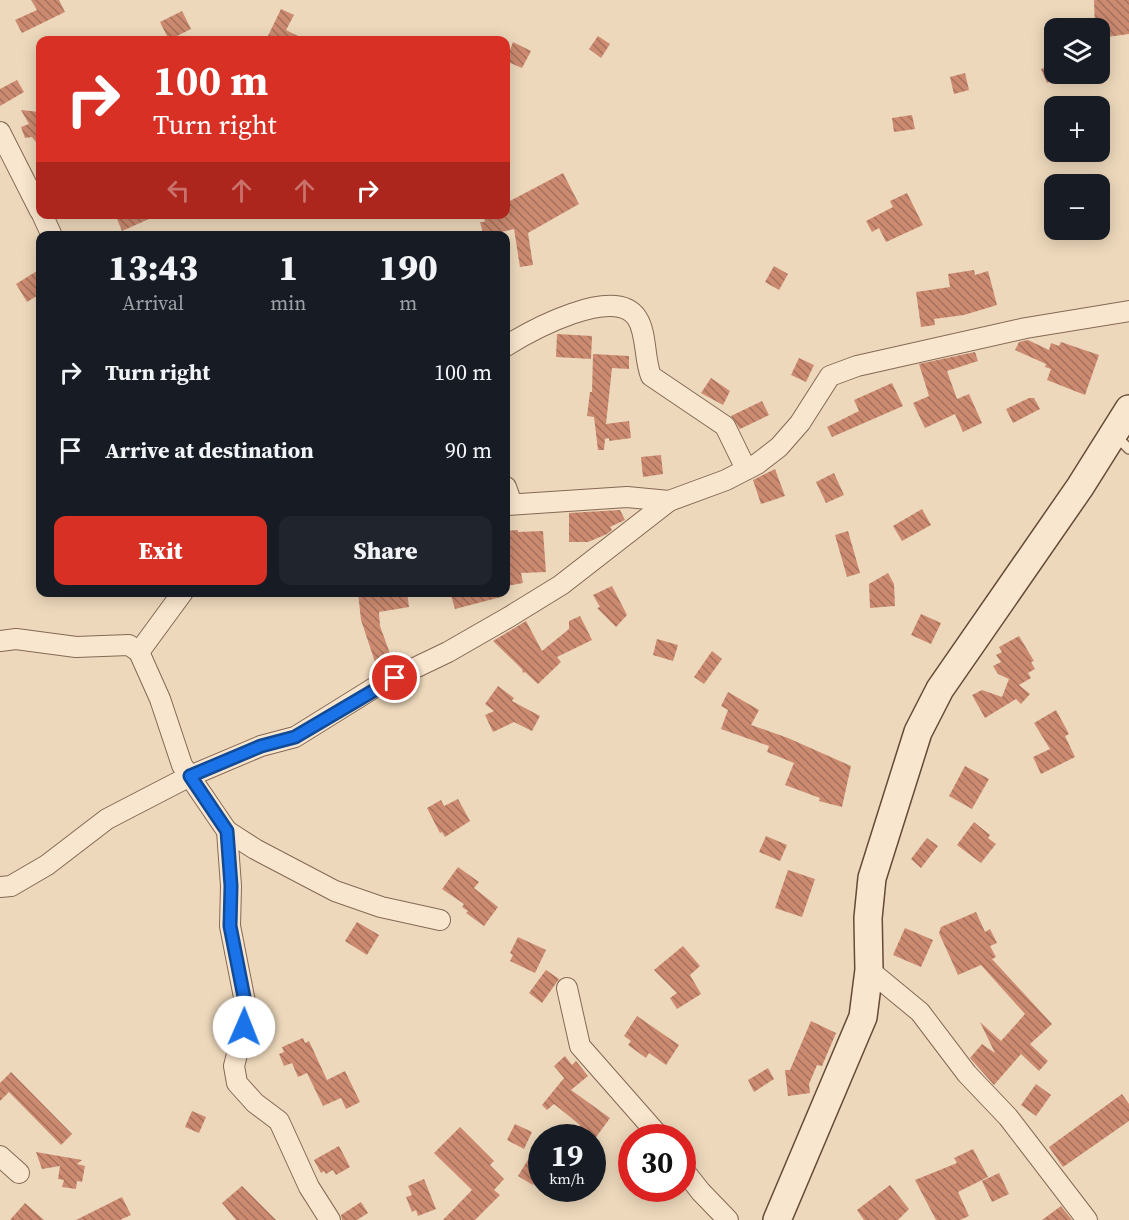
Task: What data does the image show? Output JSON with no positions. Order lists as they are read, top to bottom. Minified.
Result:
{"page":{"map_buttons":["+","−"],"turn":["100 m","Turn right"],"eta":["13:43","Arrival","1","min","190","m"],"list":[{"name":"Turn right","value":"100 m"},{"name":"Arrive at destination","value":"90 m"}],"buttons":["Exit","Share"],"speed":"19 km/h","limit":"30"}}
